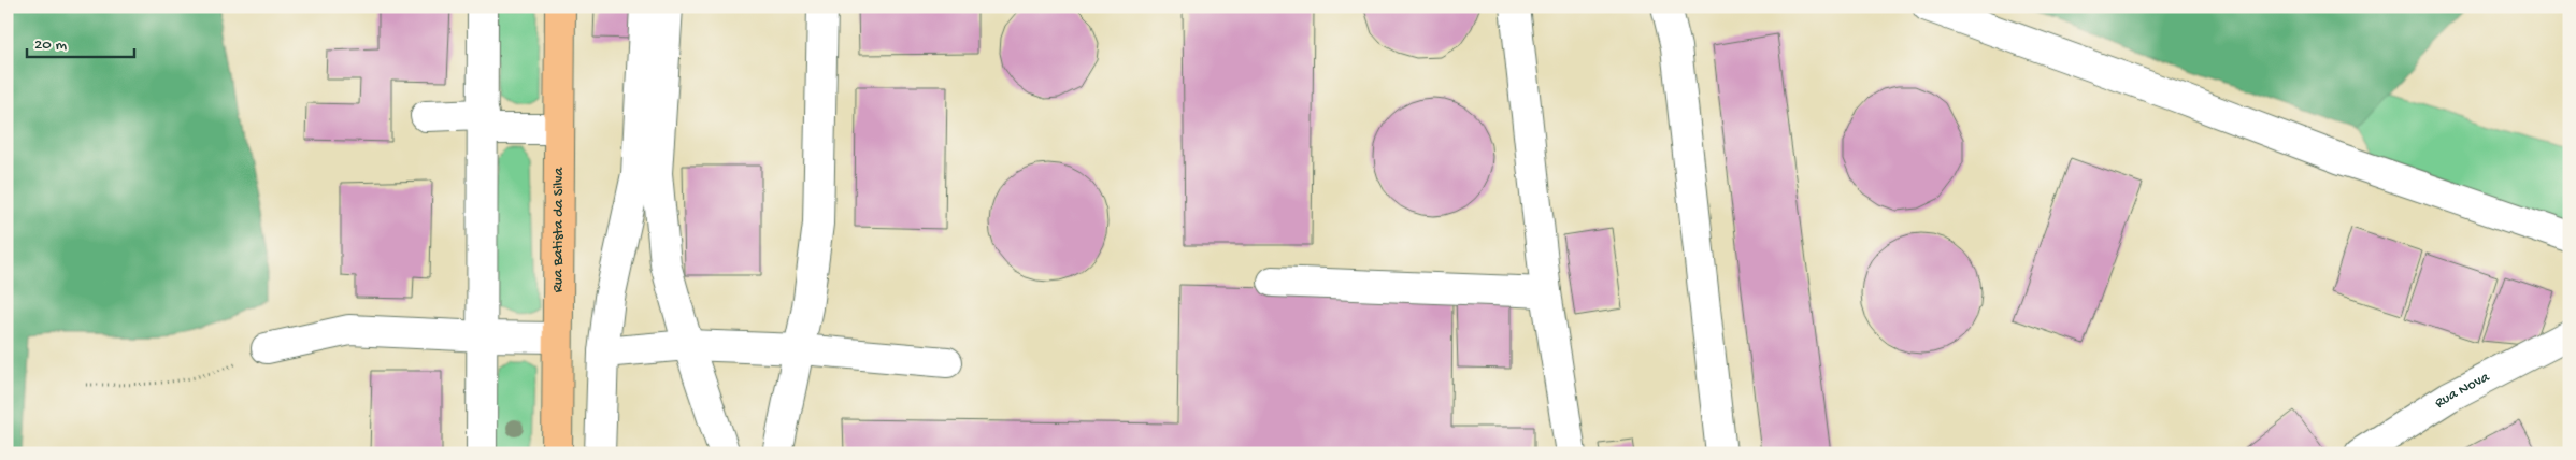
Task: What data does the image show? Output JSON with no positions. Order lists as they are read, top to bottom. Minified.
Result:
{"streets":{"main road":["Rua Batista da Silva"],"street":["Rua Nova"]},"scale_bar":"20 m"}
